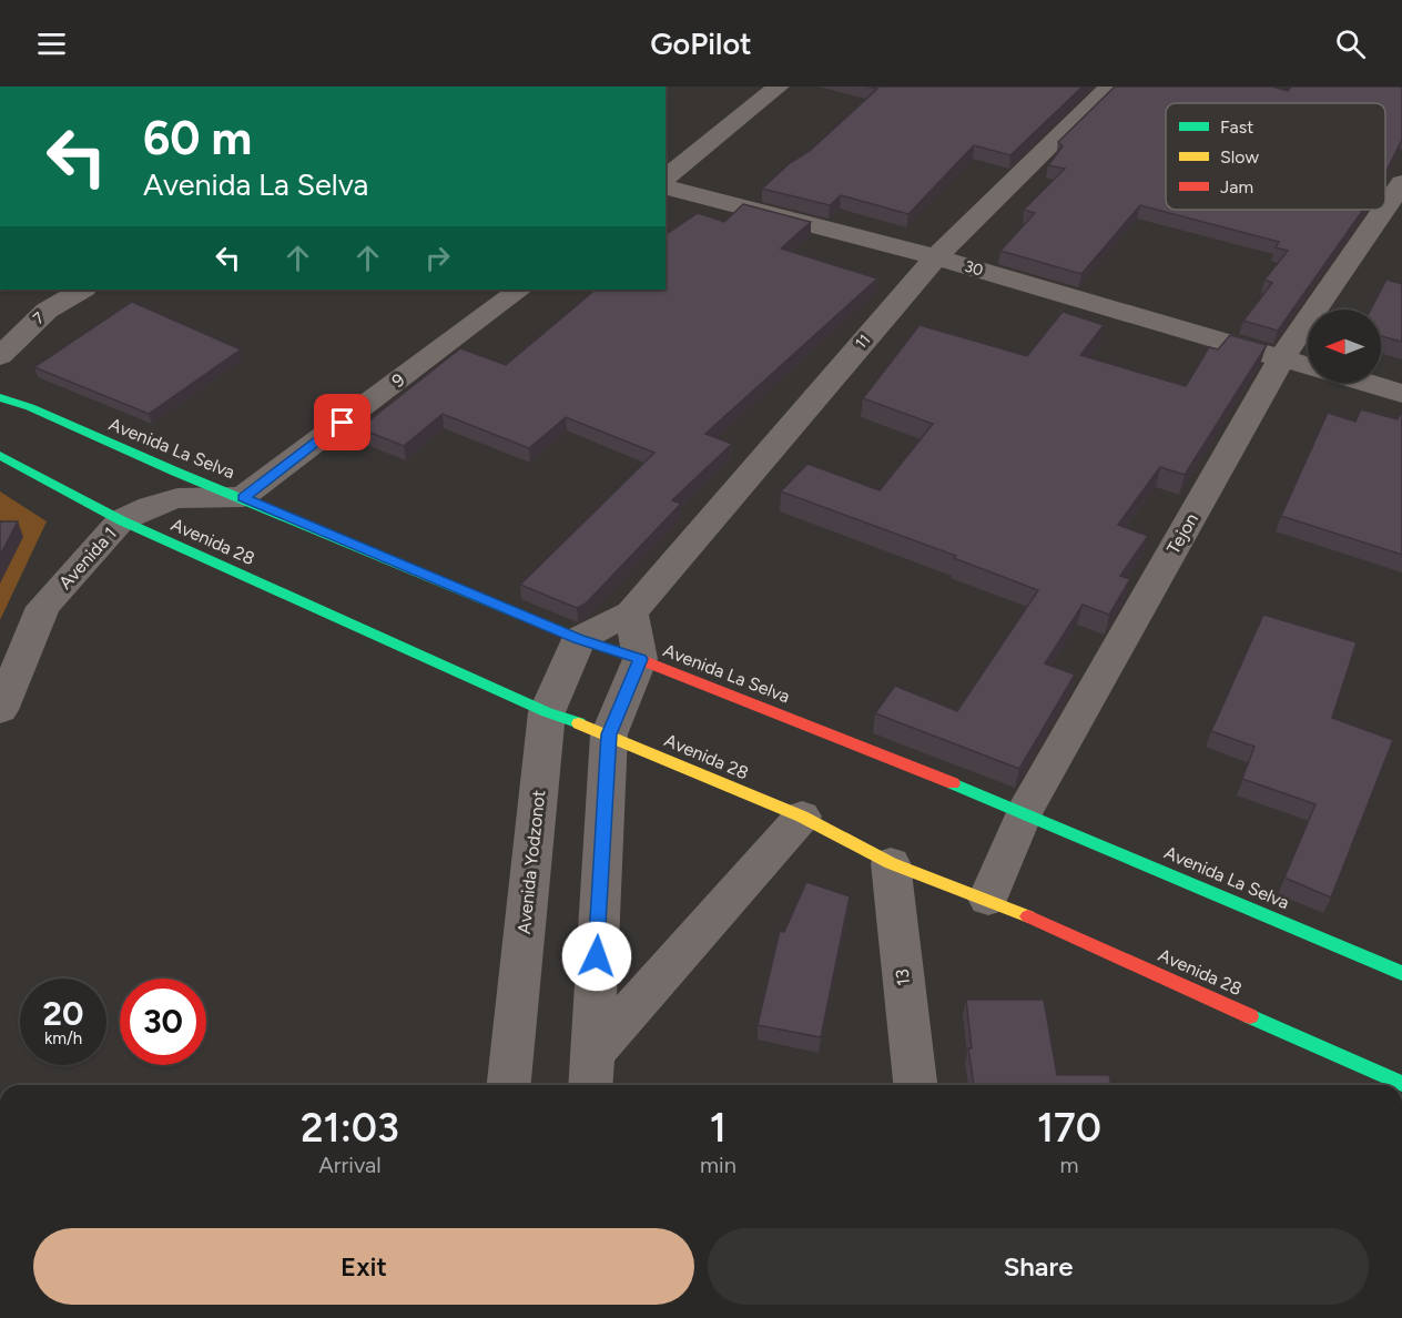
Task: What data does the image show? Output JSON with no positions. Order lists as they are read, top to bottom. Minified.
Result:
{"streets":{"street":["30","7","11","9","Avenida La Selva","Tejon","Avenida 28","Avenida 1","Avenida Yodzonot","13"]},"crossings":[["30","11"],["30","Tejon"],["9","Avenida La Selva"],["9","Avenida 1"],["Avenida La Selva","Tejon"],["Avenida La Selva","Avenida 1"],["Avenida La Selva","Avenida Yodzonot"],["Tejon","Avenida 28"],["Avenida 28","Avenida 1"],["Avenida 28","Avenida Yodzonot"],["Avenida 28","13"]],"legend":["Fast","Slow","Jam"],"north":"left","page":{"header":"GoPilot","turn":["60 m","Avenida La Selva"],"speed":"20 km/h","limit":"30","eta":["21:03","Arrival","1","min","170","m"],"buttons":["Exit","Share"]}}
